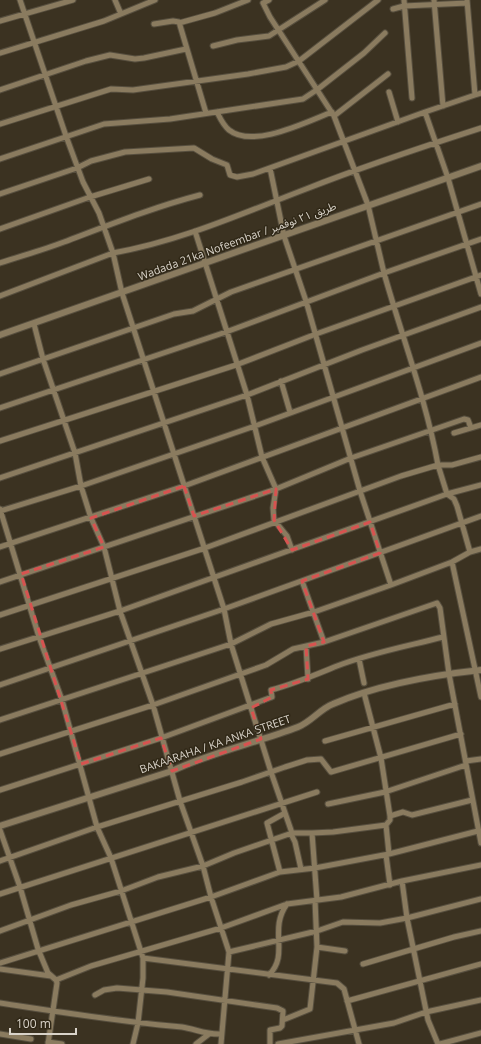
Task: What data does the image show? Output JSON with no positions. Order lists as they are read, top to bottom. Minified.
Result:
{"streets":{"street":["Wadada 21ka Nofeembar / طريق ٢١ نوفمبر","BAKAARAHA / KA ANKA STREET"]},"scale_bar":"100 m"}
